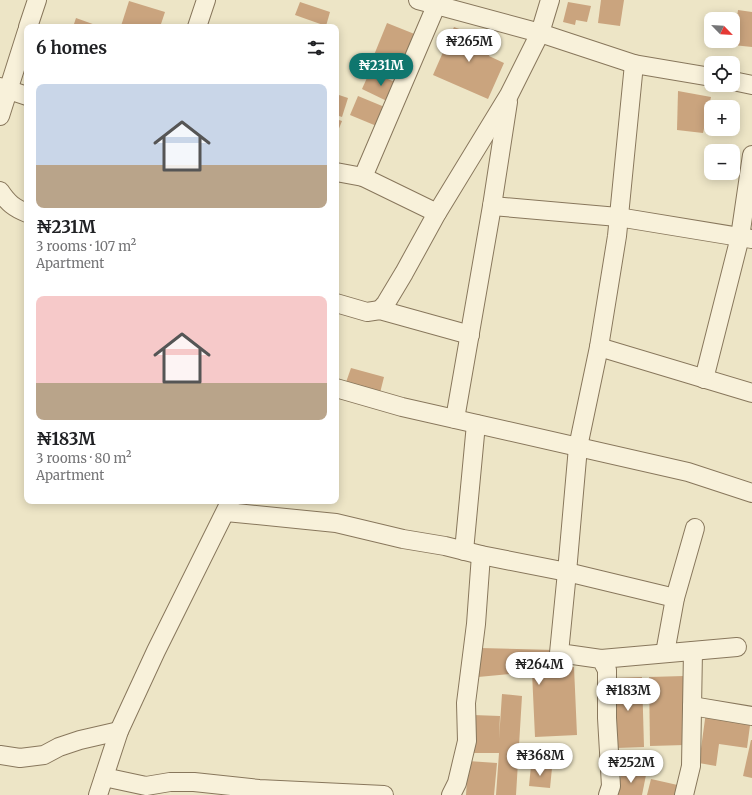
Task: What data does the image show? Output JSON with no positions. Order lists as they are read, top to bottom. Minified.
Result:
{"north":"bottom right","page":{"map_buttons":["+","−"],"heading":"6 homes","price":["₦265M","₦231M","₦264M","₦183M","₦368M","₦252M"],"list":[{"name":"₦231M","note":"3 rooms · 107 m² · Apartment"},{"name":"₦183M","note":"3 rooms · 80 m² · Apartment"}]}}
